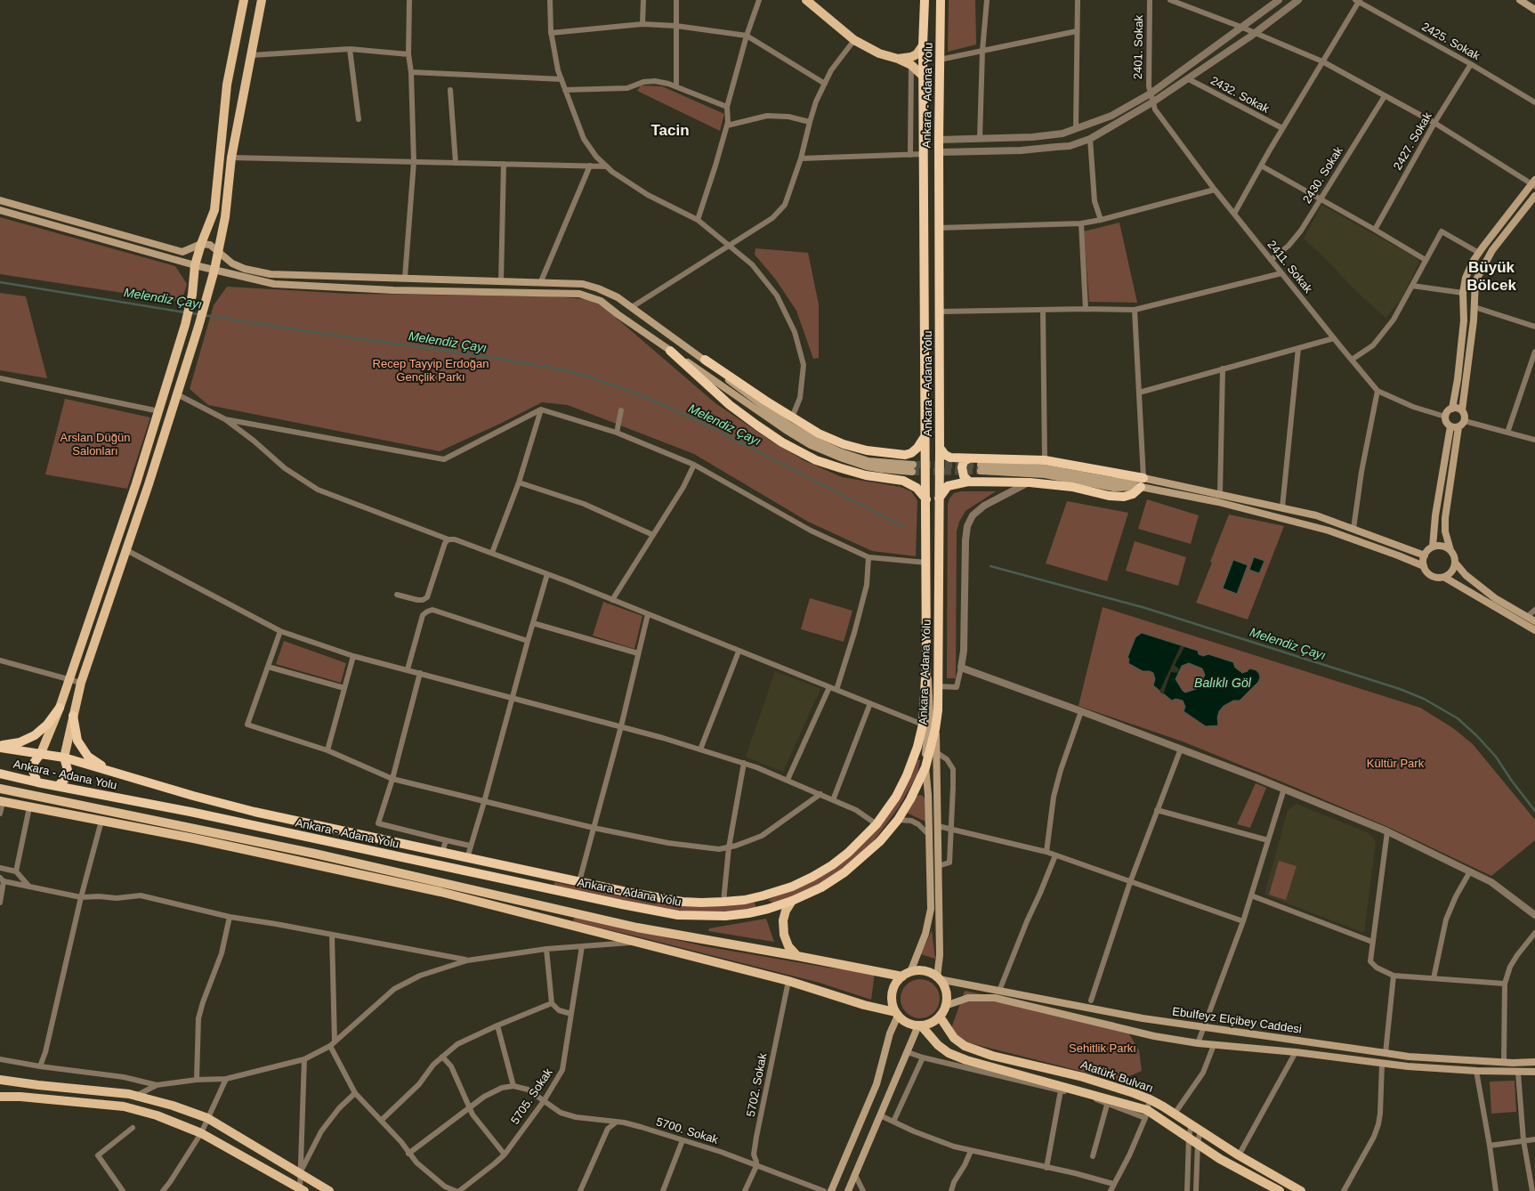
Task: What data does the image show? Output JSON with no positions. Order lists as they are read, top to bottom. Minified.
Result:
{"streets":{"highway":["Ankara - Adana Yolu"],"main road":["Ebulfeyz Elçibey Caddesi","Atatürk Bulvarı"],"street":["2425. Sokak","2401. Sokak","2432. Sokak","2427. Sokak","2430. Sokak","2411. Sokak","5702. Sokak","5705. Sokak","5700. Sokak"]},"crossings":[["2425. Sokak","2427. Sokak"],["2401. Sokak","2411. Sokak"],["2430. Sokak","2411. Sokak"],["Ebulfeyz Elçibey Caddesi","Atatürk Bulvarı"],["5702. Sokak","5700. Sokak"],["5705. Sokak","5700. Sokak"]],"districts":["Tacin","Büyük Bölcek"],"water":["Melendiz Çayı","Balıklı Göl"],"parks":["Recep Tayyip Erdoğan Gençlik Parkı","Arslan Düğün Salonları","Kültür Park","Sehitlik Parkı"]}
